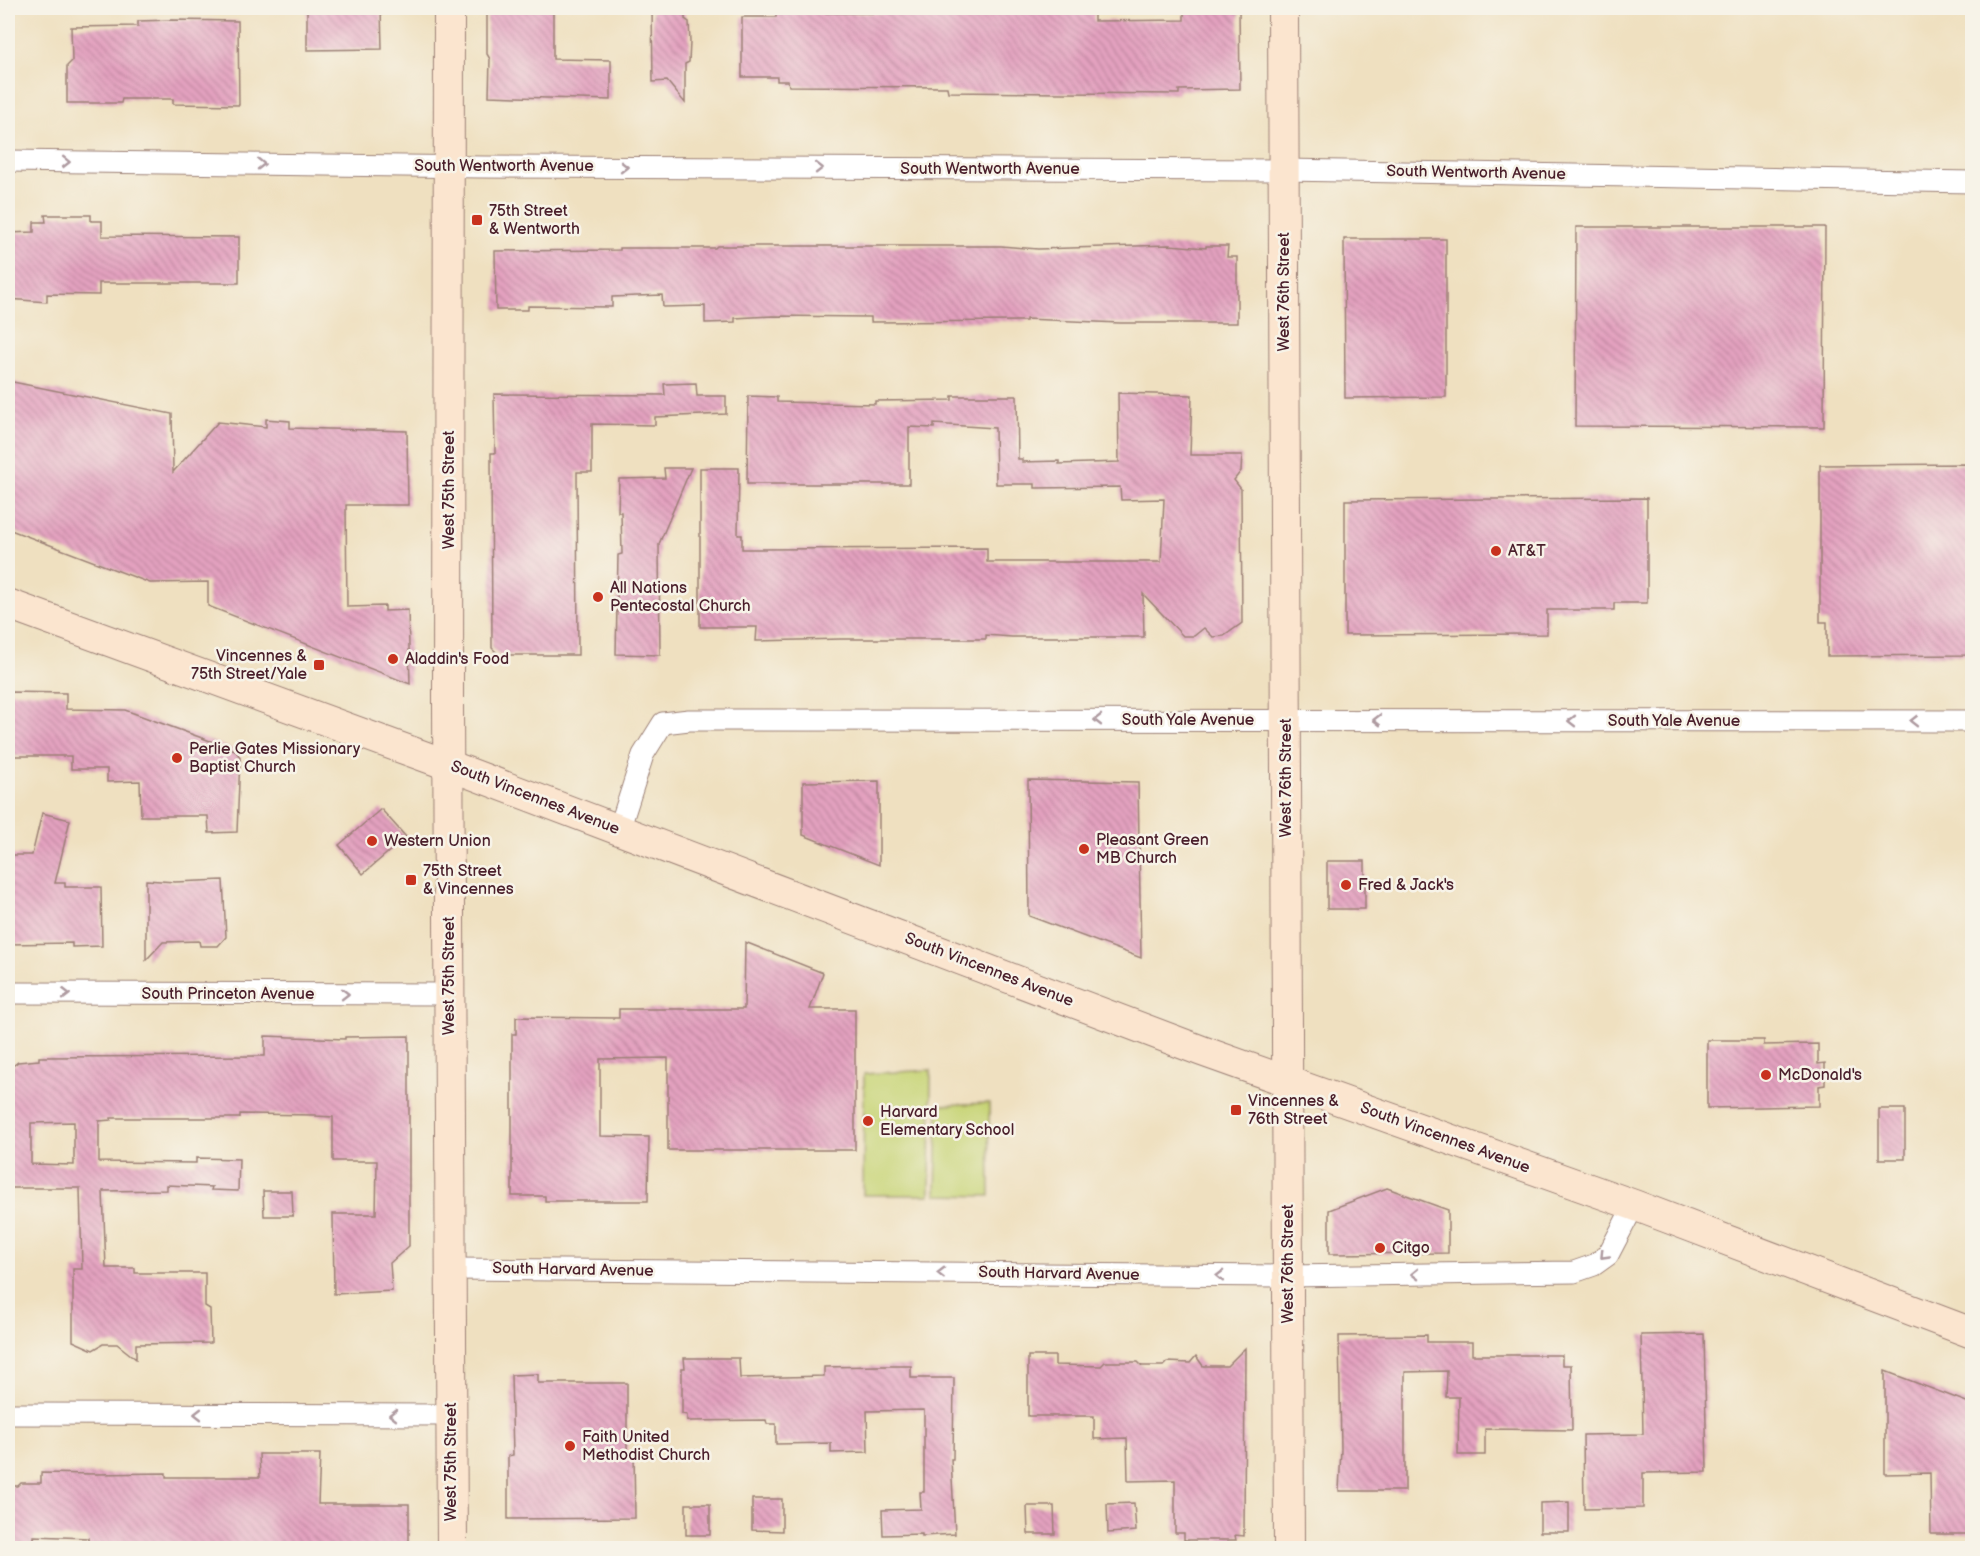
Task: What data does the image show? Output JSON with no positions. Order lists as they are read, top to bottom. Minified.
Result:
{"streets":{"street":["South Wentworth Avenue","West 76th Street","West 75th Street","South Yale Avenue","South Vincennes Avenue","South Princeton Avenue","South Harvard Avenue"]},"crossings":[["South Wentworth Avenue","West 76th Street"],["South Wentworth Avenue","West 75th Street"],["West 76th Street","South Yale Avenue"],["West 76th Street","South Vincennes Avenue"],["West 76th Street","South Harvard Avenue"],["West 75th Street","South Vincennes Avenue"],["West 75th Street","South Princeton Avenue"],["West 75th Street","South Harvard Avenue"],["South Yale Avenue","South Vincennes Avenue"],["South Vincennes Avenue","South Harvard Avenue"]],"one_way":["South Wentworth Avenue","South Yale Avenue","South Princeton Avenue","South Harvard Avenue"],"places":{"transit":["75th Street & Wentworth","Vincennes & 75th Street/Yale","75th Street & Vincennes","Vincennes & 76th Street"],"other":["AT&T","All Nations Pentecostal Church","Aladdin's Food","Perlie Gates Missionary Baptist Church","Western Union","Pleasant Green MB Church","Fred & Jack's","McDonald's","Harvard Elementary School","Citgo","Faith United Methodist Church"]}}
